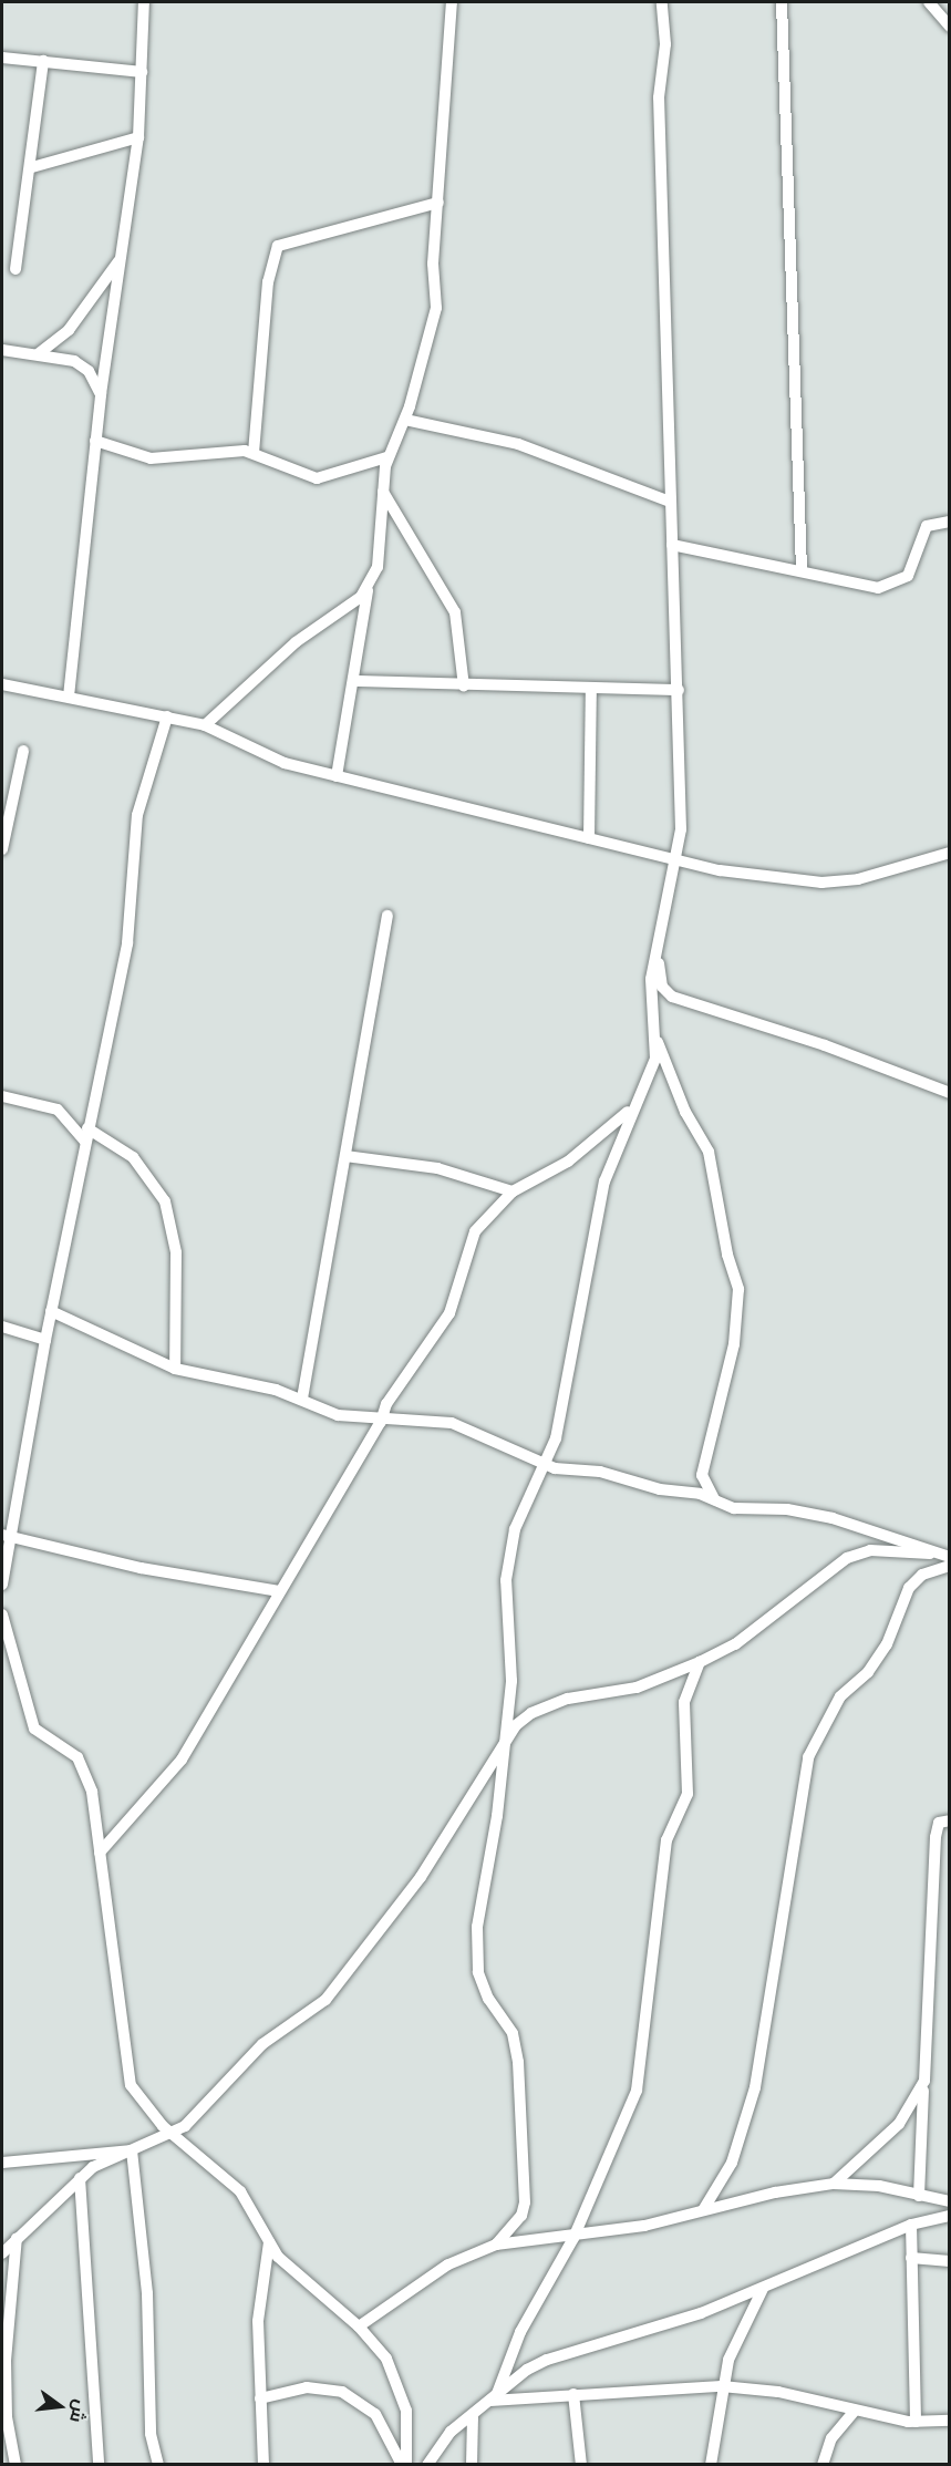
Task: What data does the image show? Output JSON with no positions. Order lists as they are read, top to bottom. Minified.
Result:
{"north":"right"}
